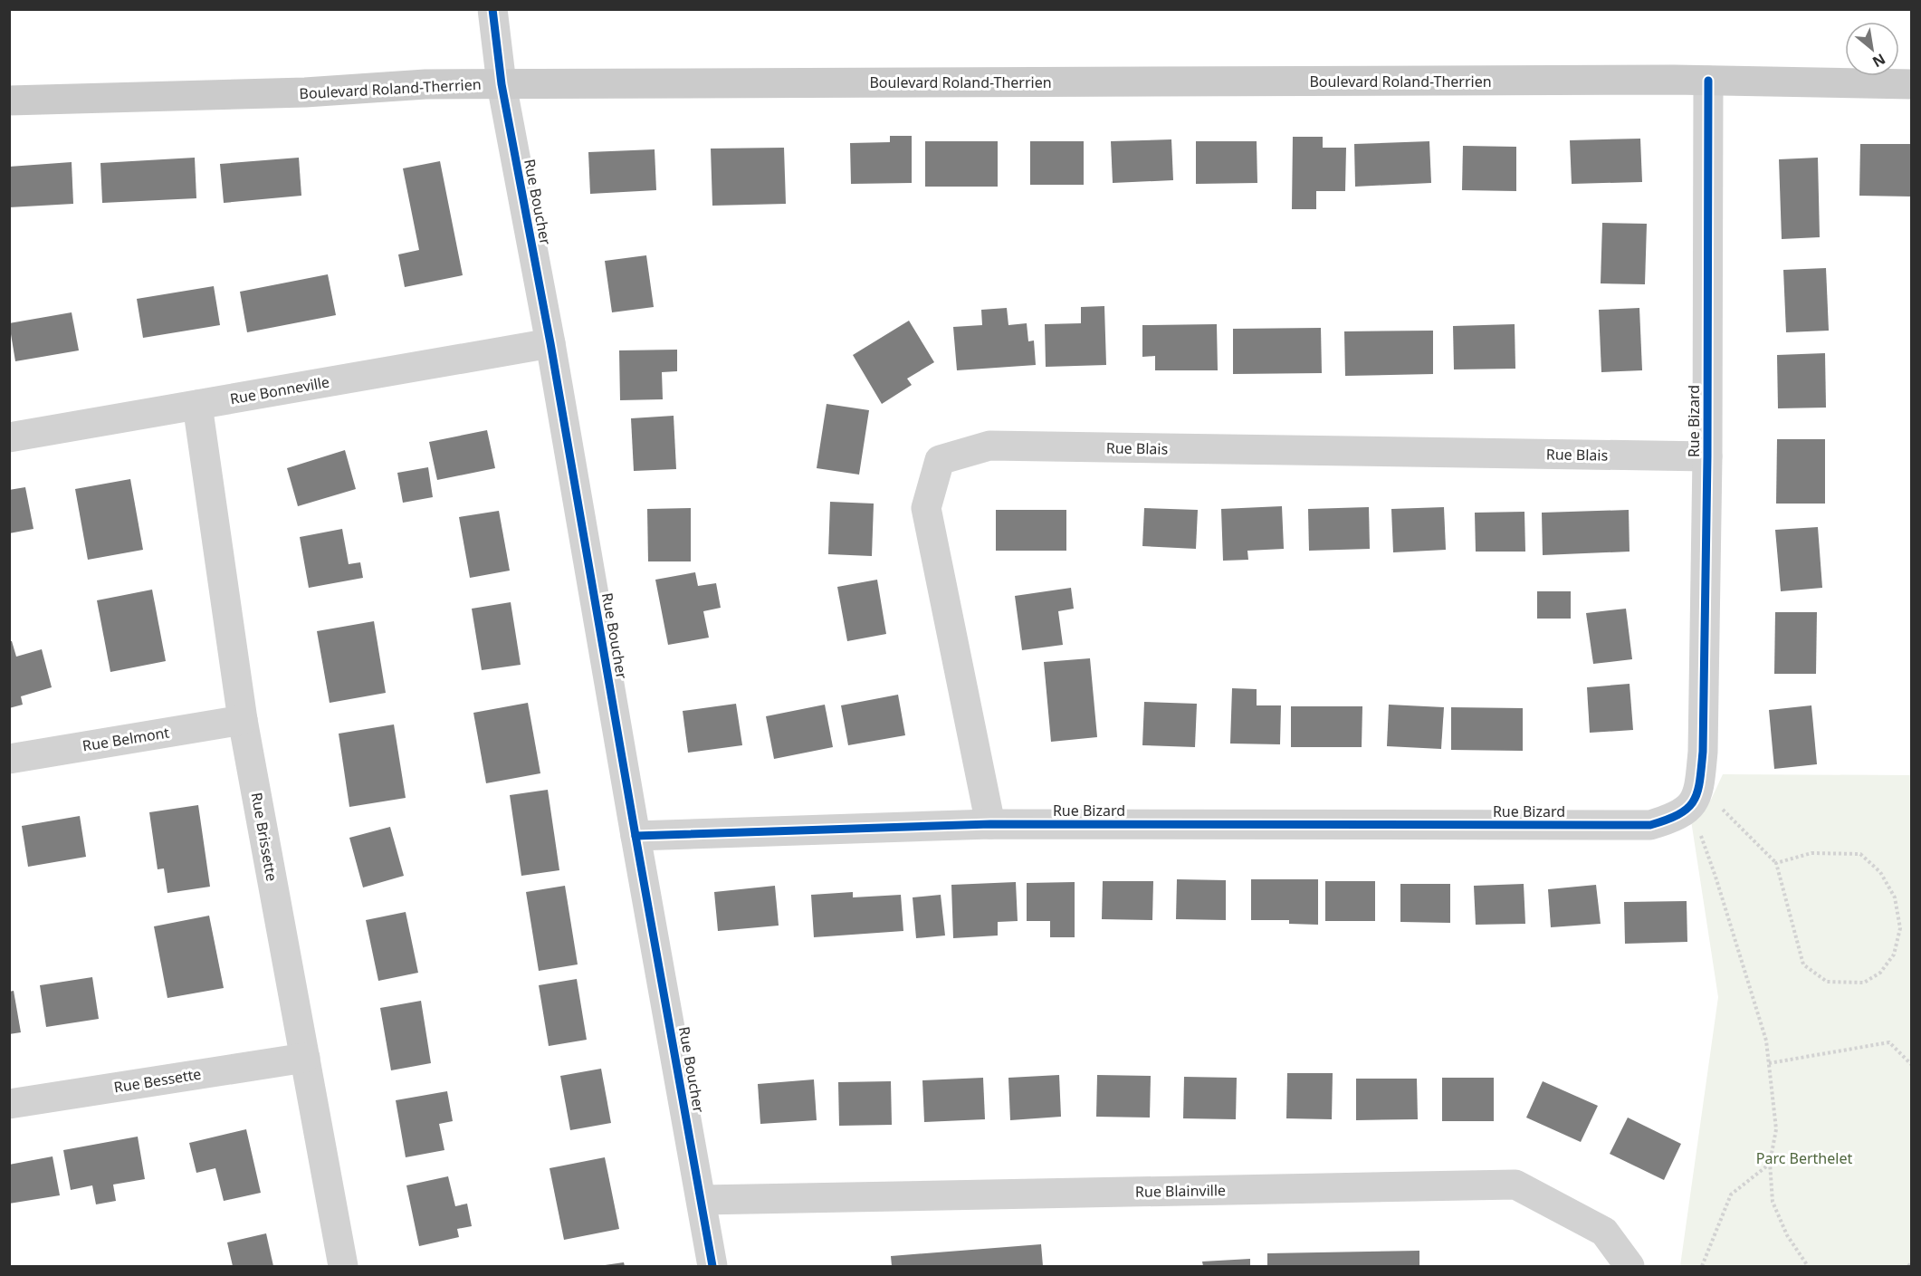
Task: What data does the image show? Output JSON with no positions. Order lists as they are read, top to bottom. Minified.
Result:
{"streets":{"main road":["Boulevard Roland-Therrien"],"street":["Rue Boucher","Rue Bonneville","Rue Bizard","Rue Blais","Rue Belmont","Rue Brissette","Rue Bessette","Rue Blainville"]},"crossings":[["Boulevard Roland-Therrien","Rue Boucher"],["Boulevard Roland-Therrien","Rue Bizard"],["Rue Boucher","Rue Bonneville"],["Rue Boucher","Rue Bizard"],["Rue Boucher","Rue Blainville"],["Rue Bonneville","Rue Brissette"],["Rue Bizard","Rue Blais"],["Rue Belmont","Rue Brissette"],["Rue Brissette","Rue Bessette"]],"parks":["Parc Berthelet"],"north":"bottom right"}
